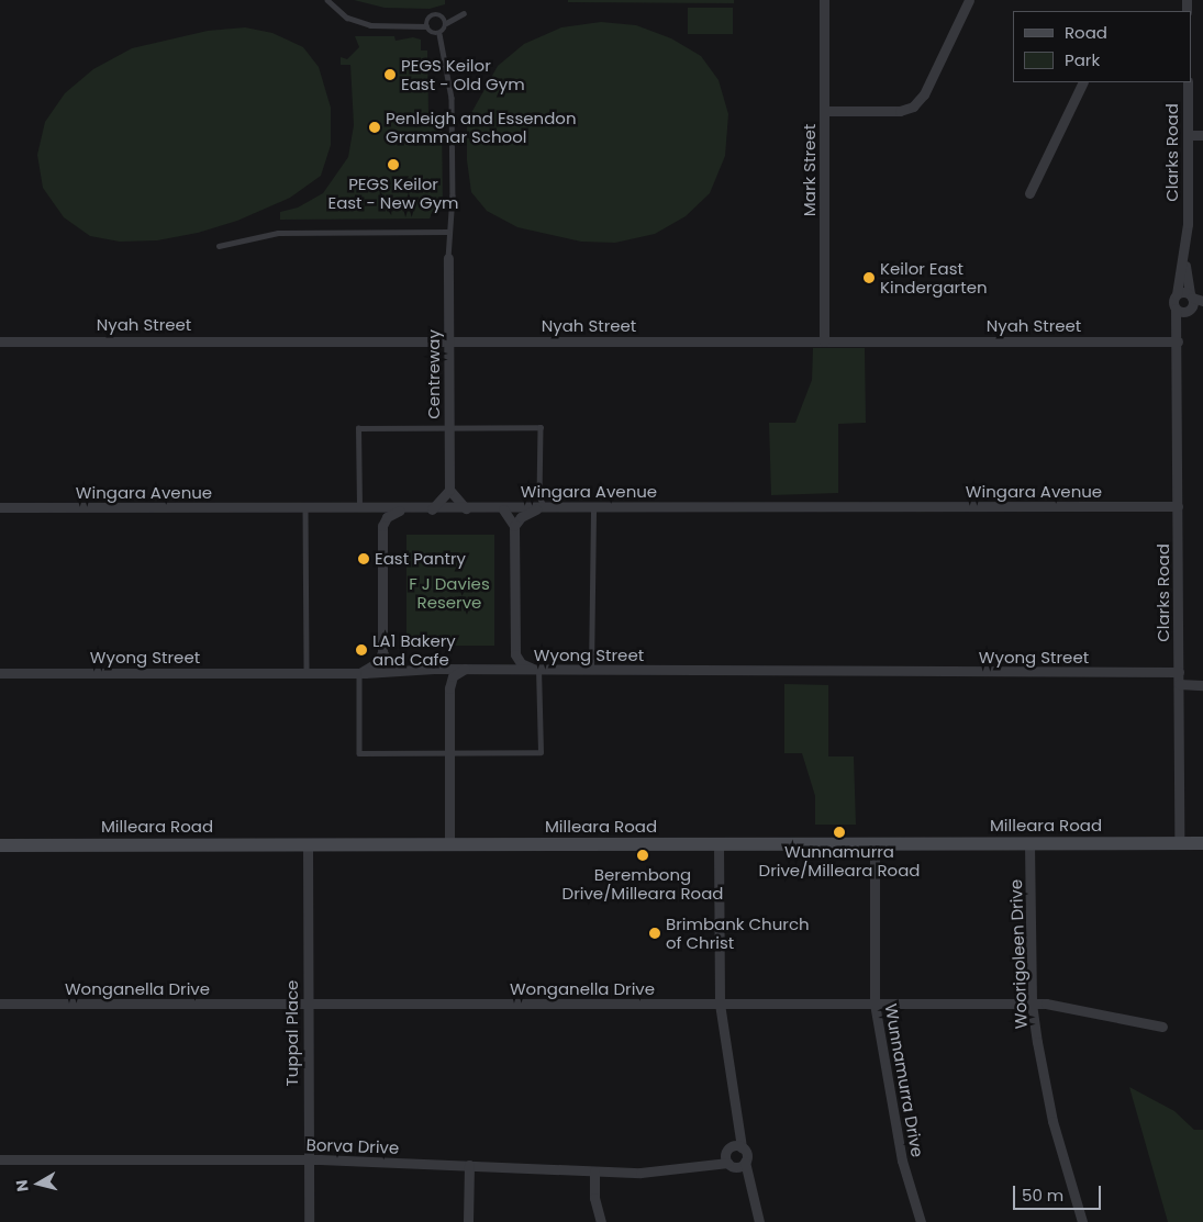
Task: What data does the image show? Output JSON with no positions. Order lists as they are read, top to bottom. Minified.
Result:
{"streets":{"main road":["Milleara Road"],"street":["Clarks Road","Mark Street","Nyah Street","Centreway","Wingara Avenue","Wyong Street","Woorigoleen Drive","Wonganella Drive","Tuppal Place","Wunnamurra Drive","Borva Drive"]},"crossings":[["Clarks Road","Nyah Street"],["Clarks Road","Wingara Avenue"],["Clarks Road","Wyong Street"],["Clarks Road","Milleara Road"],["Mark Street","Nyah Street"],["Nyah Street","Centreway"],["Wingara Avenue","Wyong Street"],["Milleara Road","Woorigoleen Drive"],["Milleara Road","Tuppal Place"],["Milleara Road","Wunnamurra Drive"],["Woorigoleen Drive","Wonganella Drive"],["Wonganella Drive","Tuppal Place"],["Wonganella Drive","Wunnamurra Drive"],["Tuppal Place","Borva Drive"]],"parks":["F J Davies Reserve"],"places":["PEGS Keilor East - Old Gym","Penleigh and Essendon Grammar School","PEGS Keilor East - New Gym","Keilor East Kindergarten","East Pantry","LA1 Bakery and Cafe","Wunnamurra Drive/Milleara Road","Berembong Drive/Milleara Road","Brimbank Church of Christ"],"legend":["Road","Park"],"scale_bar":"50 m","north":"left"}
